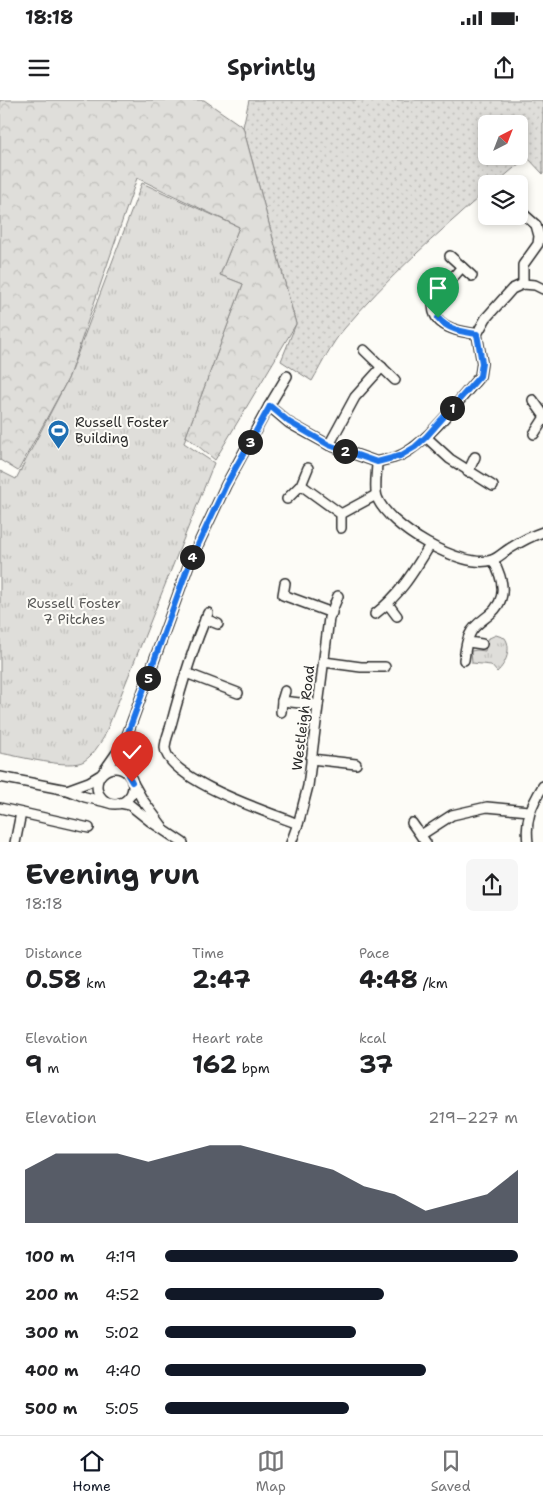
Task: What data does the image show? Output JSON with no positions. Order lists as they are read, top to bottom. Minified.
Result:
{"streets":{"street":["Westleigh Road"]},"parks":["Russell Foster 7 Pitches"],"places":{"sports":["Russell Foster Building"]},"north":"top right","page":{"status":"18:18","header":"Sprintly","pins":["1","3","2","4","5"],"heading":["Evening run","18:18"],"stats":[["Distance","0.58 km"],["Time","2:47"],["Pace","4:48 /km"],["Elevation","9 m"],["Heart rate","162 bpm"],["kcal","37"]],"chart":["Elevation","219–227 m"],"list":[{"name":"100 m","note":"4:19"},{"name":"200 m","note":"4:52"},{"name":"300 m","note":"5:02"},{"name":"400 m","note":"4:40"},{"name":"500 m","note":"5:05"}],"tabs":["Home","Map","Saved"]}}
